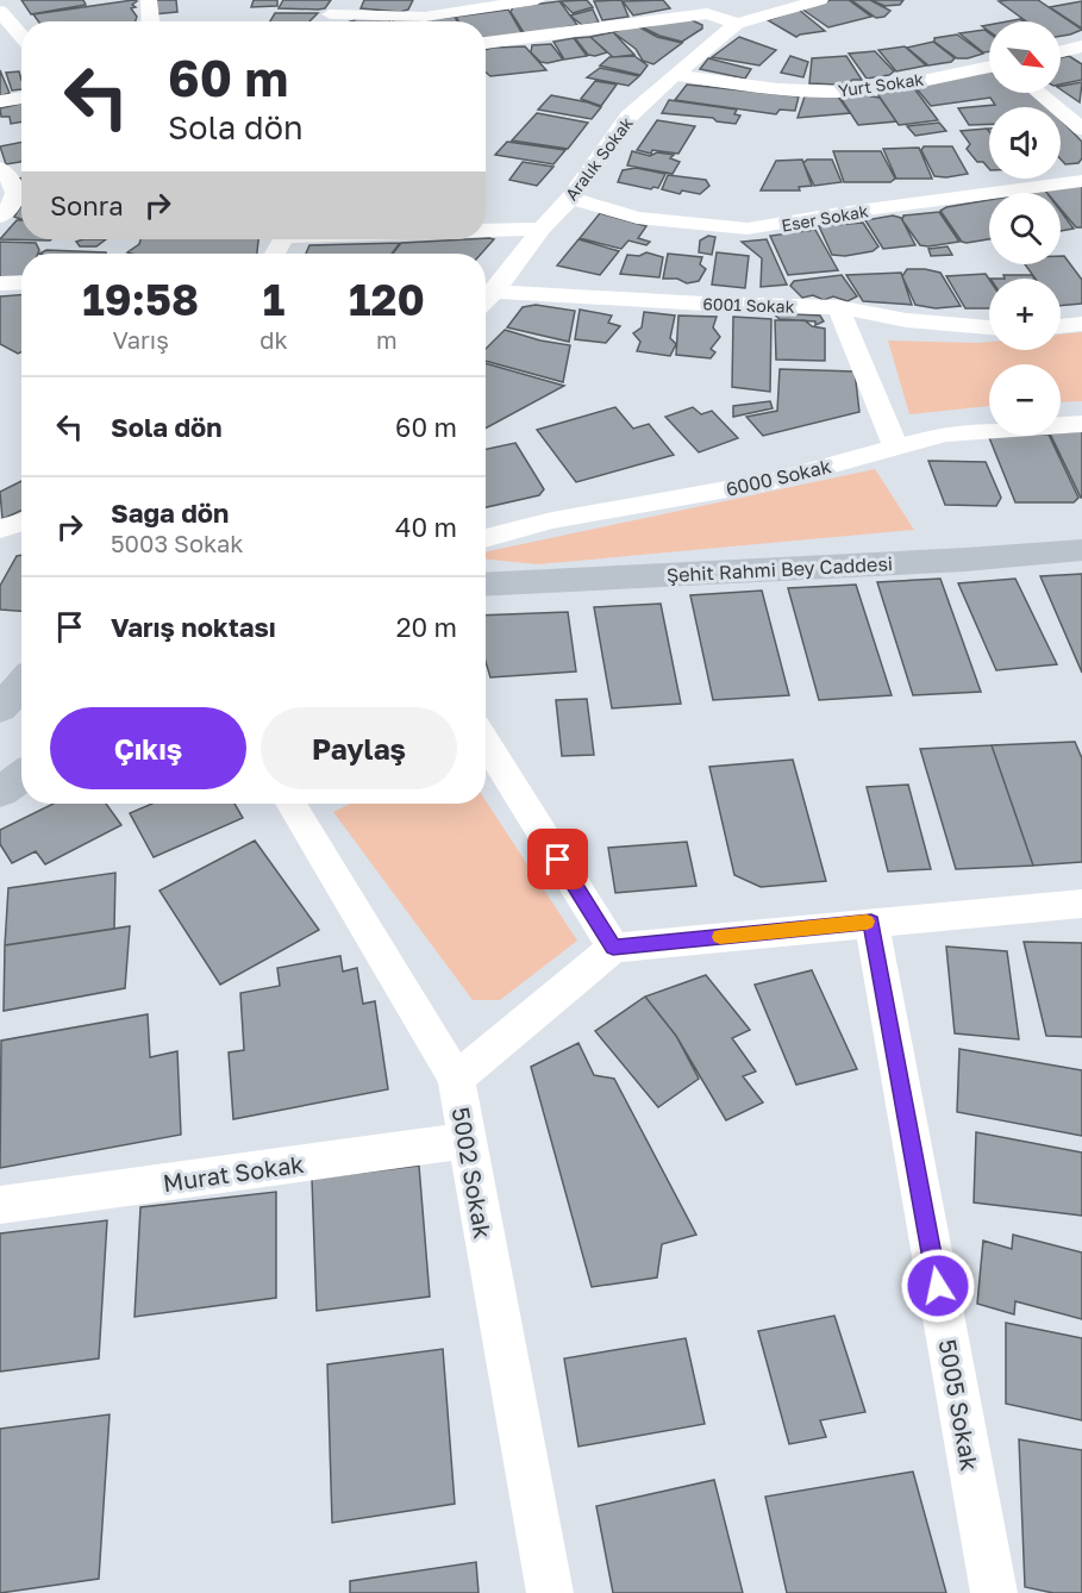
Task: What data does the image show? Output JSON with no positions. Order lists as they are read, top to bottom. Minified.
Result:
{"streets":{"main road":["Şehit Rahmi Bey Caddesi"],"street":["Yurt Sokak","Aralık Sokak","Eser Sokak","6001 Sokak","6000 Sokak","Murat Sokak","5002 Sokak","5005 Sokak"]},"crossings":[["Yurt Sokak","Aralık Sokak"],["Aralık Sokak","Eser Sokak"],["Aralık Sokak","6001 Sokak"],["Murat Sokak","5002 Sokak"]],"north":"bottom right","page":{"map_buttons":["+","−"],"turn":["60 m","Sola dön"],"then":"Sonra","eta":["19:58","Varış","1","dk","120","m"],"list":[{"name":"Sola dön","value":"60 m"},{"name":"Sağa dön","note":"5003 Sokak","value":"40 m"},{"name":"Varış noktası","value":"20 m"}],"buttons":["Çıkış","Paylaş"]}}
